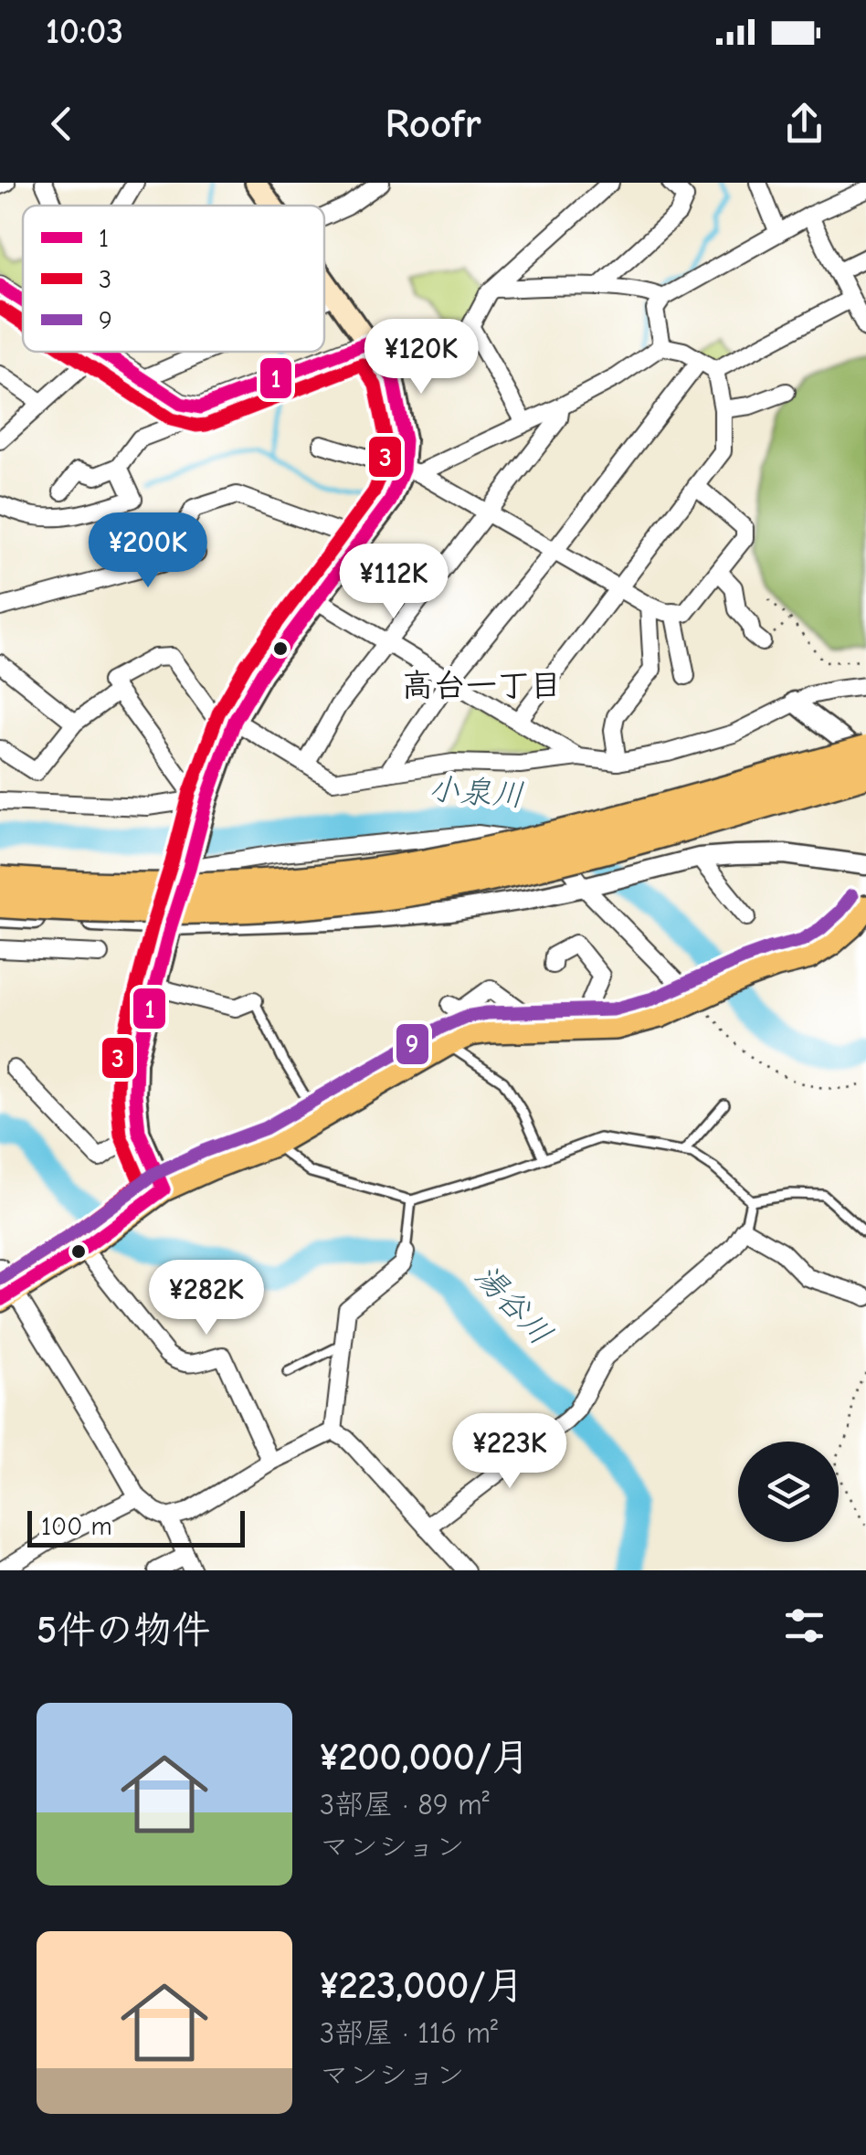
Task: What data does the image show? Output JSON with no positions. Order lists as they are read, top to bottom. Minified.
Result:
{"districts":["高台一丁目"],"water":["小泉川","湯谷川"],"lines":["transit line 1","transit line 3","transit line 9"],"legend":["1","3","9"],"scale_bar":"100 m","page":{"status":"10:03","header":"Roofr","price":["¥120K","¥200K","¥112K","¥282K","¥223K"],"scale":"100 m","heading":"5件の物件","list":[{"name":"¥200,000/月","note":"3部屋 · 89 m² · マンション"},{"name":"¥223,000/月","note":"3部屋 · 116 m² · マンション"}]}}
